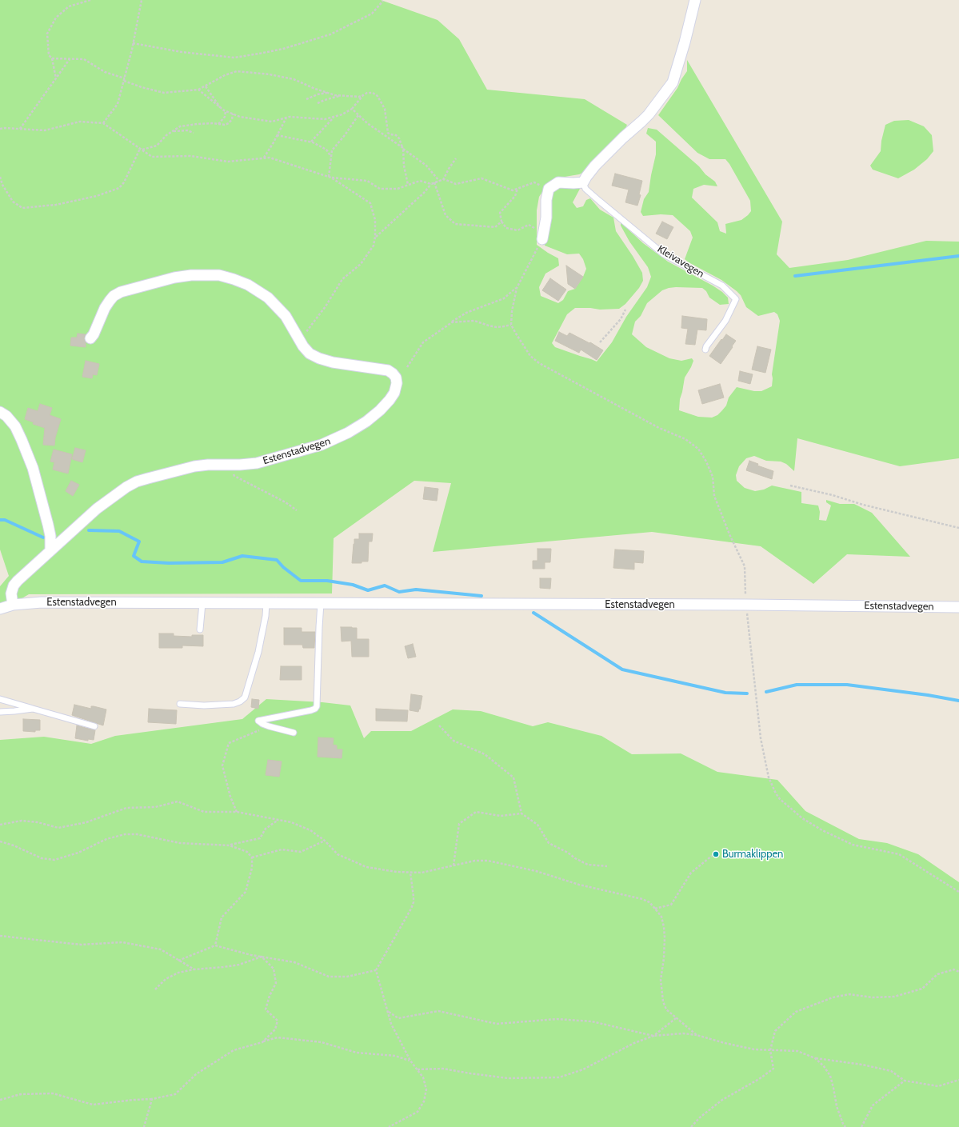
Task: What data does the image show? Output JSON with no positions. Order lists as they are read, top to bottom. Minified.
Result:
{"streets":{"street":["Estenstadvegen"],"lane":["Kleivavegen"]},"places":["Burmaklippen"]}
